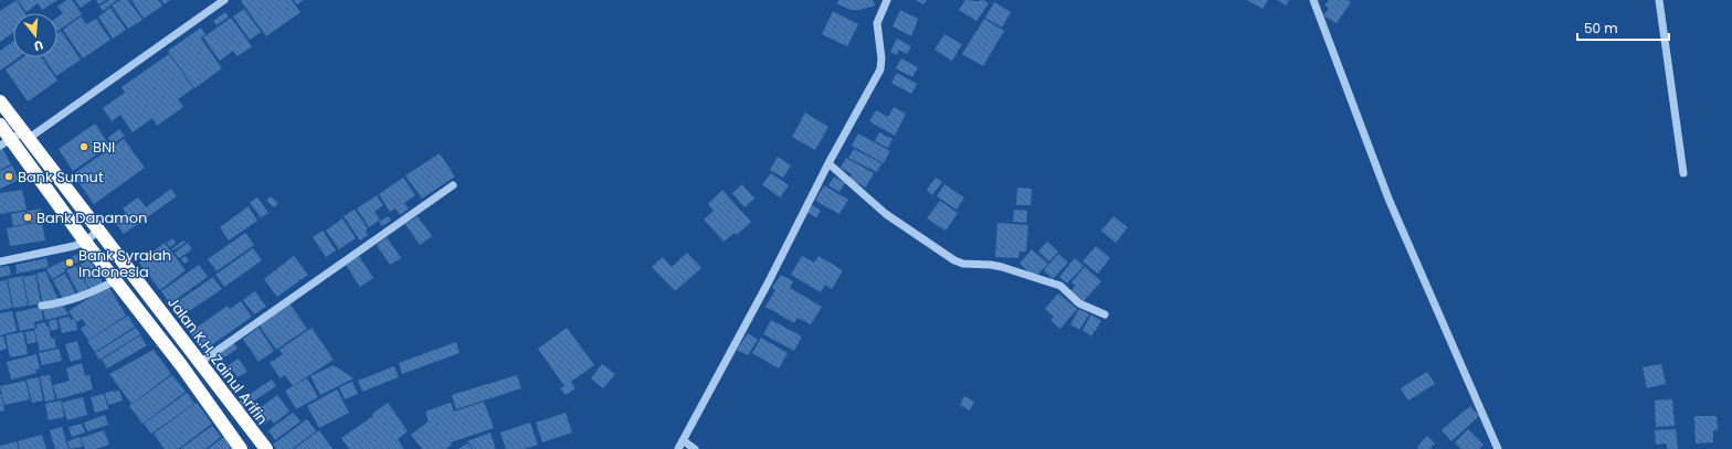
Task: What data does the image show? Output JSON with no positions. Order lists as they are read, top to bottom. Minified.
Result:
{"streets":{"highway":["Jalan K.H. Zainul Arifin"]},"places":["BNI","Bank Sumut","Bank Danamon","Bank Syraiah Indonesia"],"scale_bar":"50 m","north":"bottom"}
